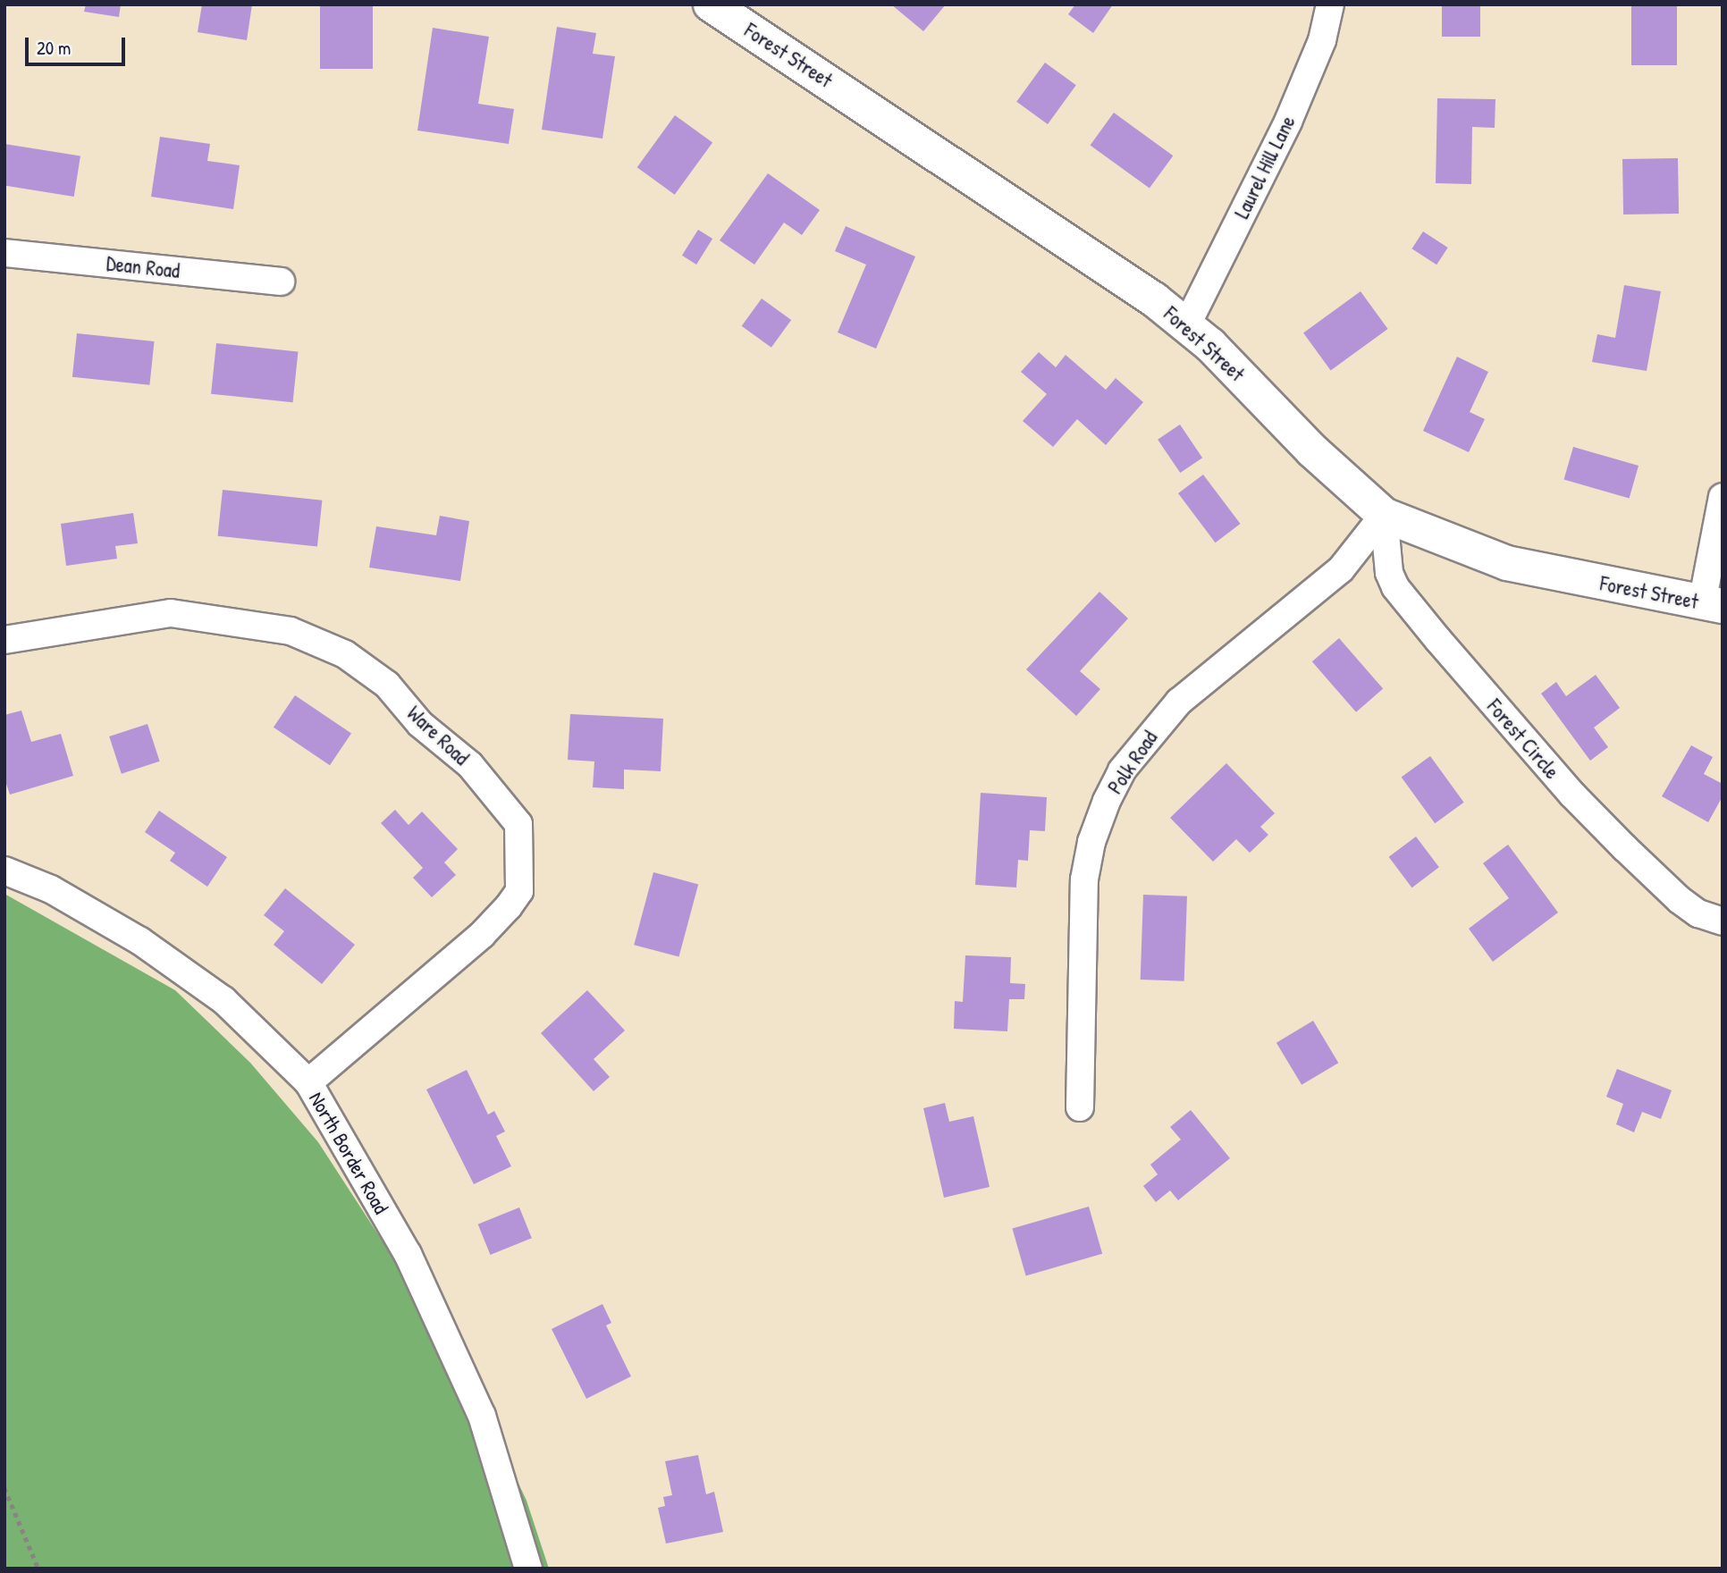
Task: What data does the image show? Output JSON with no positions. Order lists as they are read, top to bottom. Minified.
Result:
{"streets":{"main road":["Forest Street"],"street":["Laurel Hill Lane","Dean Road","Ware Road","Forest Circle","Polk Road","North Border Road"]},"crossings":[["Forest Street","Laurel Hill Lane"],["Forest Street","Forest Circle"],["Forest Street","Polk Road"],["Ware Road","North Border Road"],["Forest Circle","Polk Road"]],"scale_bar":"20 m"}
